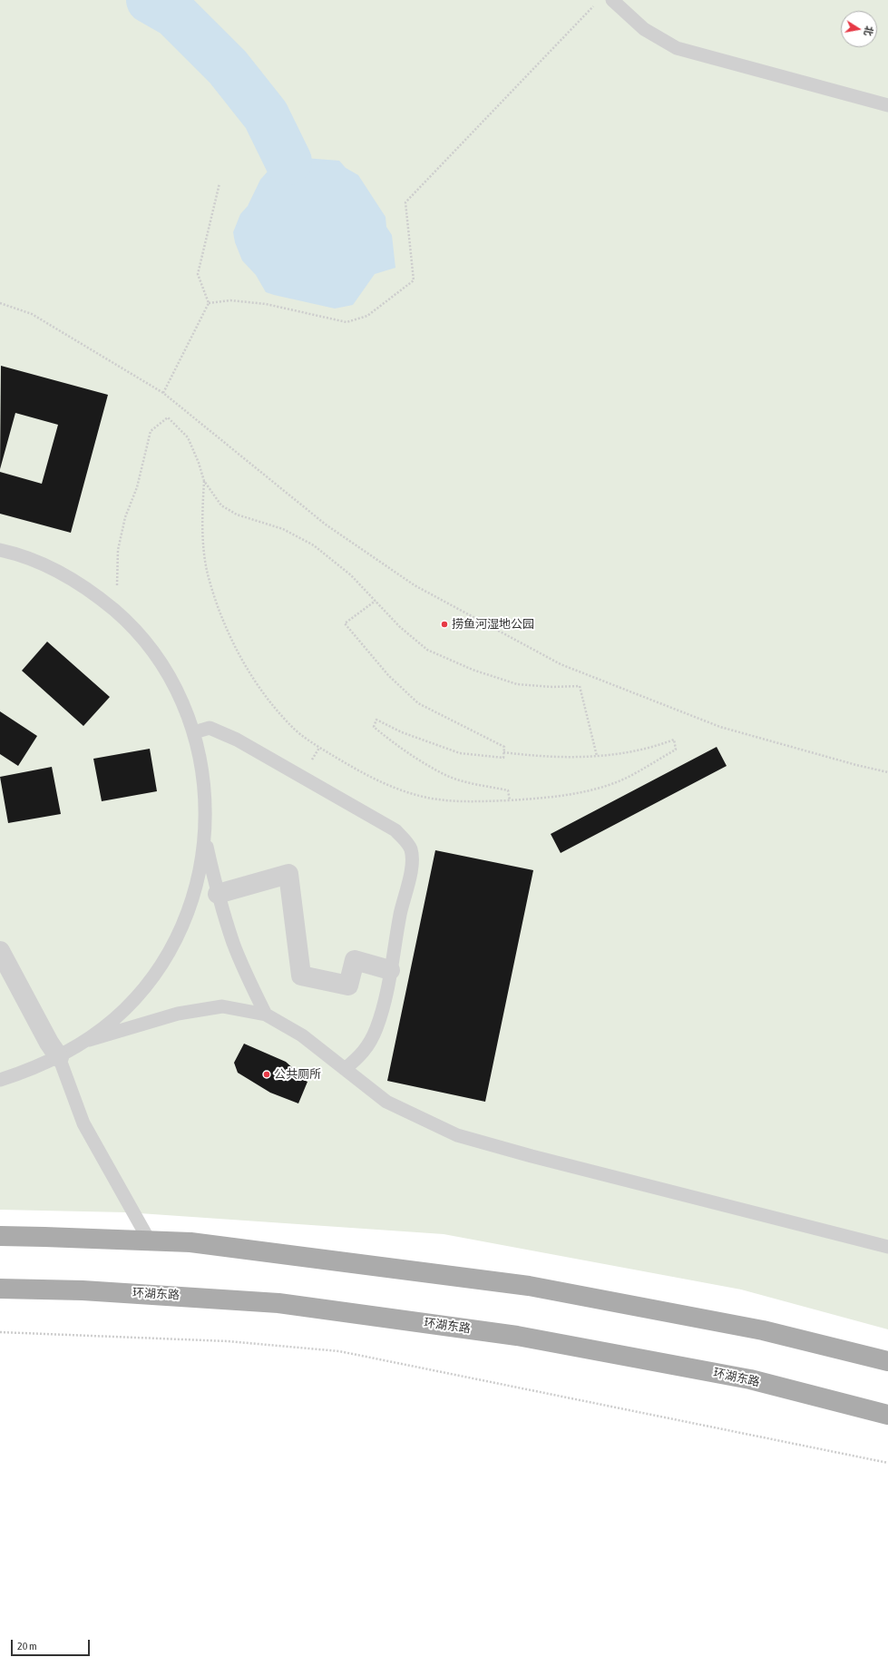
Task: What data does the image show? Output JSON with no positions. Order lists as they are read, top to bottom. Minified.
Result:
{"streets":{"main road":["环湖东路"]},"places":["捞鱼河湿地公园","公共厕所"],"scale_bar":"20 m","north":"right"}
